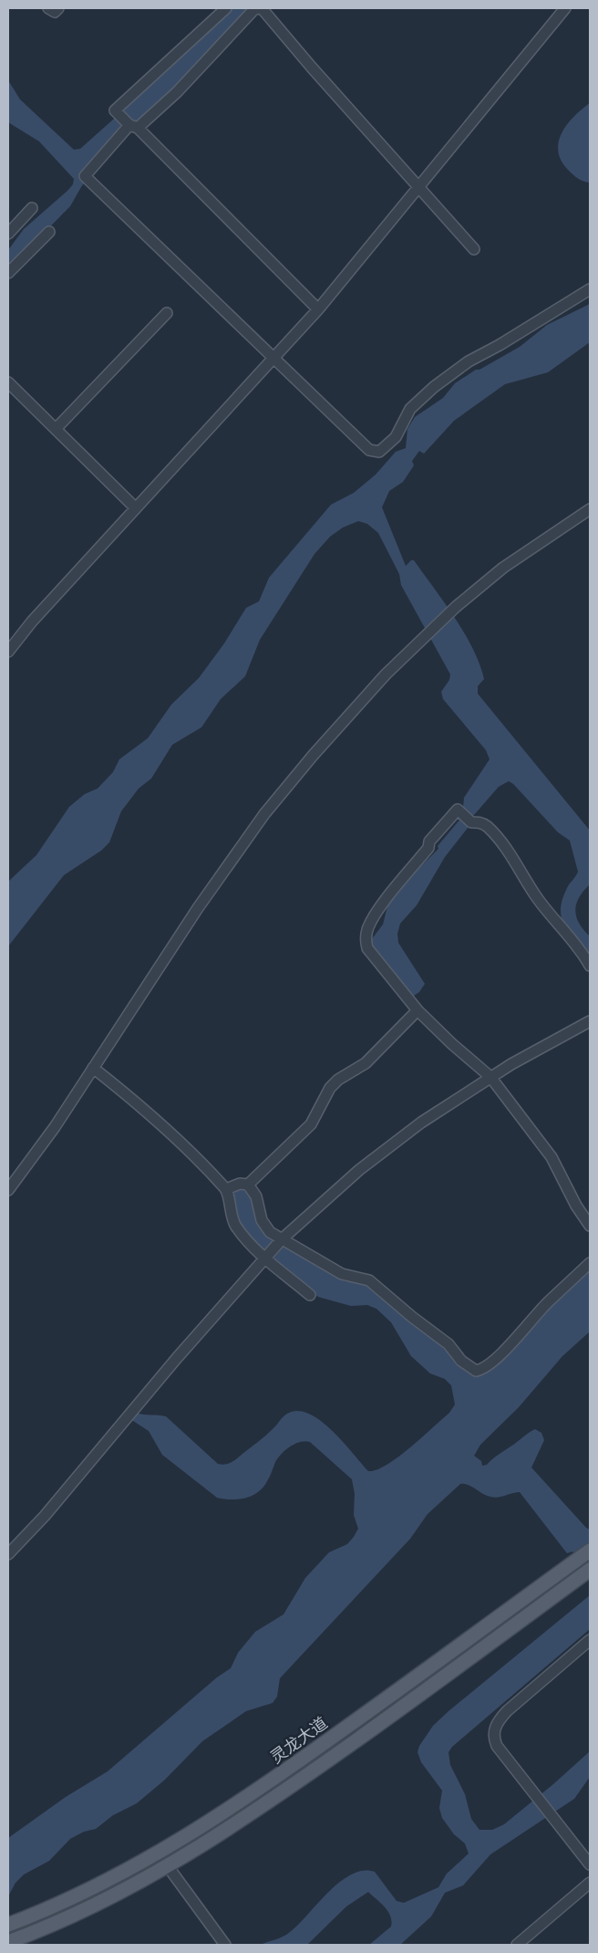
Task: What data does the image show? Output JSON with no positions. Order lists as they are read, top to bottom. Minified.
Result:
{"streets":{"main road":["灵龙大道"]}}
